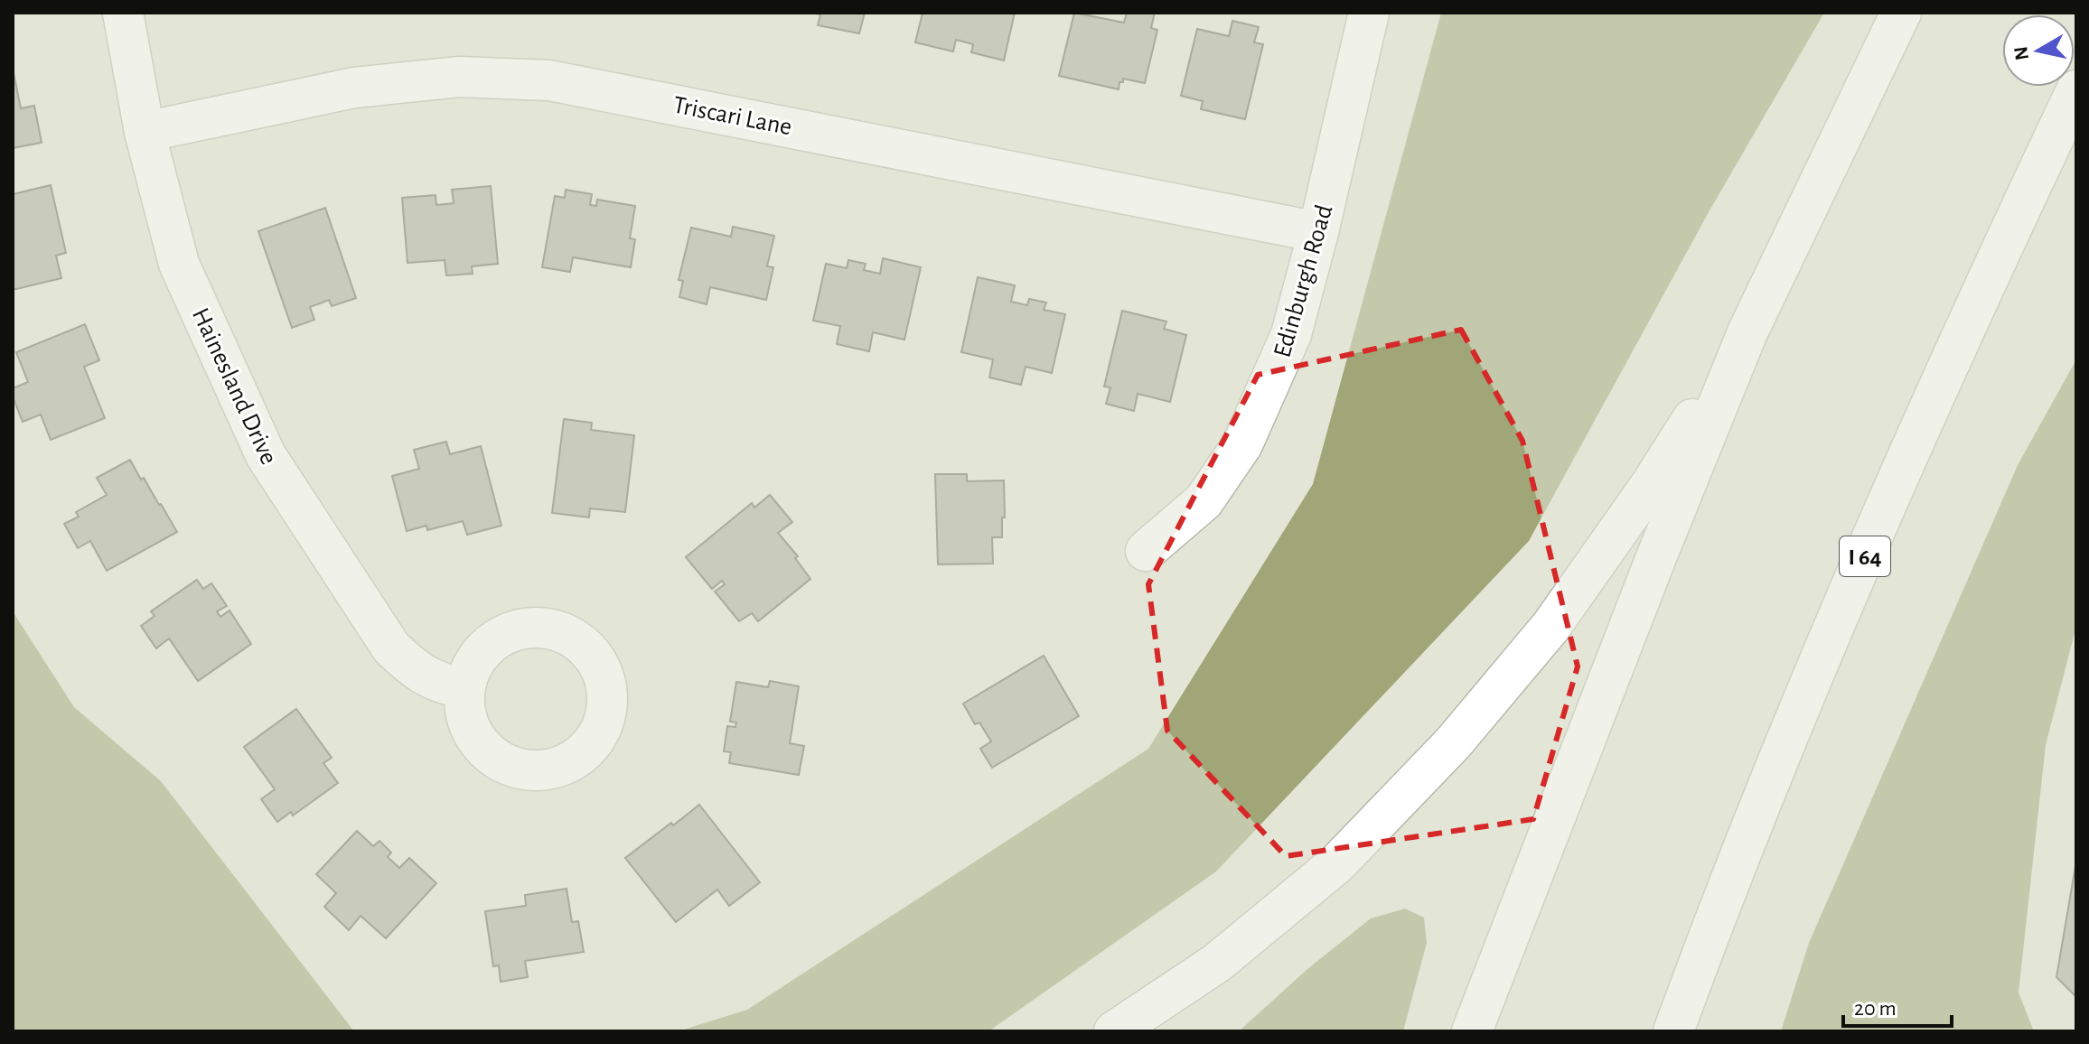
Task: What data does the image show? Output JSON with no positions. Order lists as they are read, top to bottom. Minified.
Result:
{"streets":{"main road":["Triscari Lane","Edinburgh Road","Hainesland Drive","I 64"]},"crossings":[["Triscari Lane","Edinburgh Road"],["Triscari Lane","Hainesland Drive"]],"scale_bar":"20 m","north":"left"}
